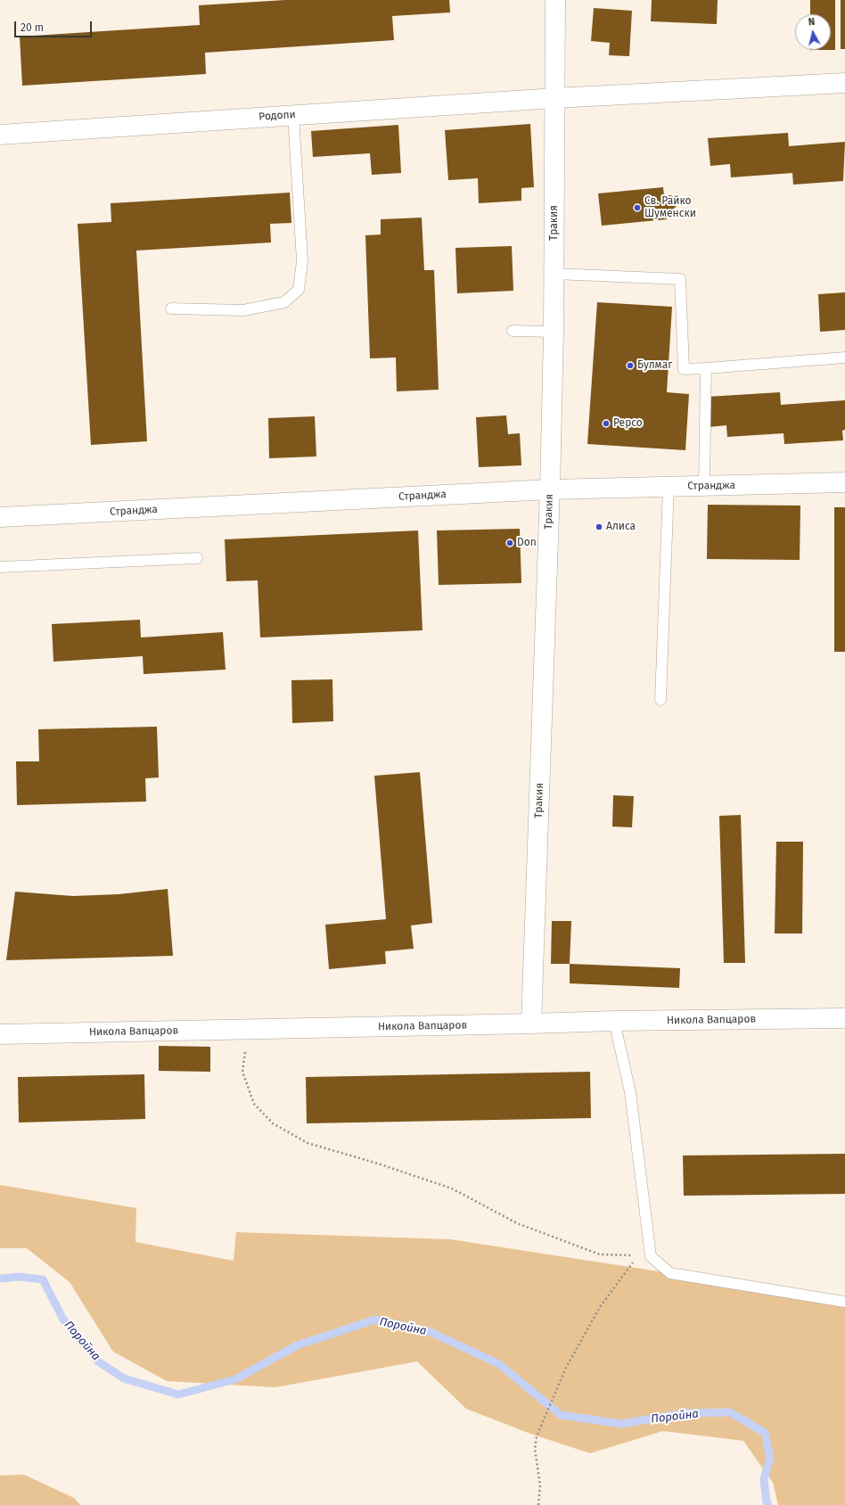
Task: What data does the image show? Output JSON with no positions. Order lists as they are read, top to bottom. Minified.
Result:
{"streets":{"street":["Родопи","Тракия","Странджа","Никола Вапцаров"]},"crossings":[["Родопи","Тракия"],["Тракия","Странджа"],["Тракия","Никола Вапцаров"]],"water":["Поройна"],"places":["Св. Райко Шуменски","Булмаг","Pepco","Алиса","Don"],"scale_bar":"20 m","north":"top"}
